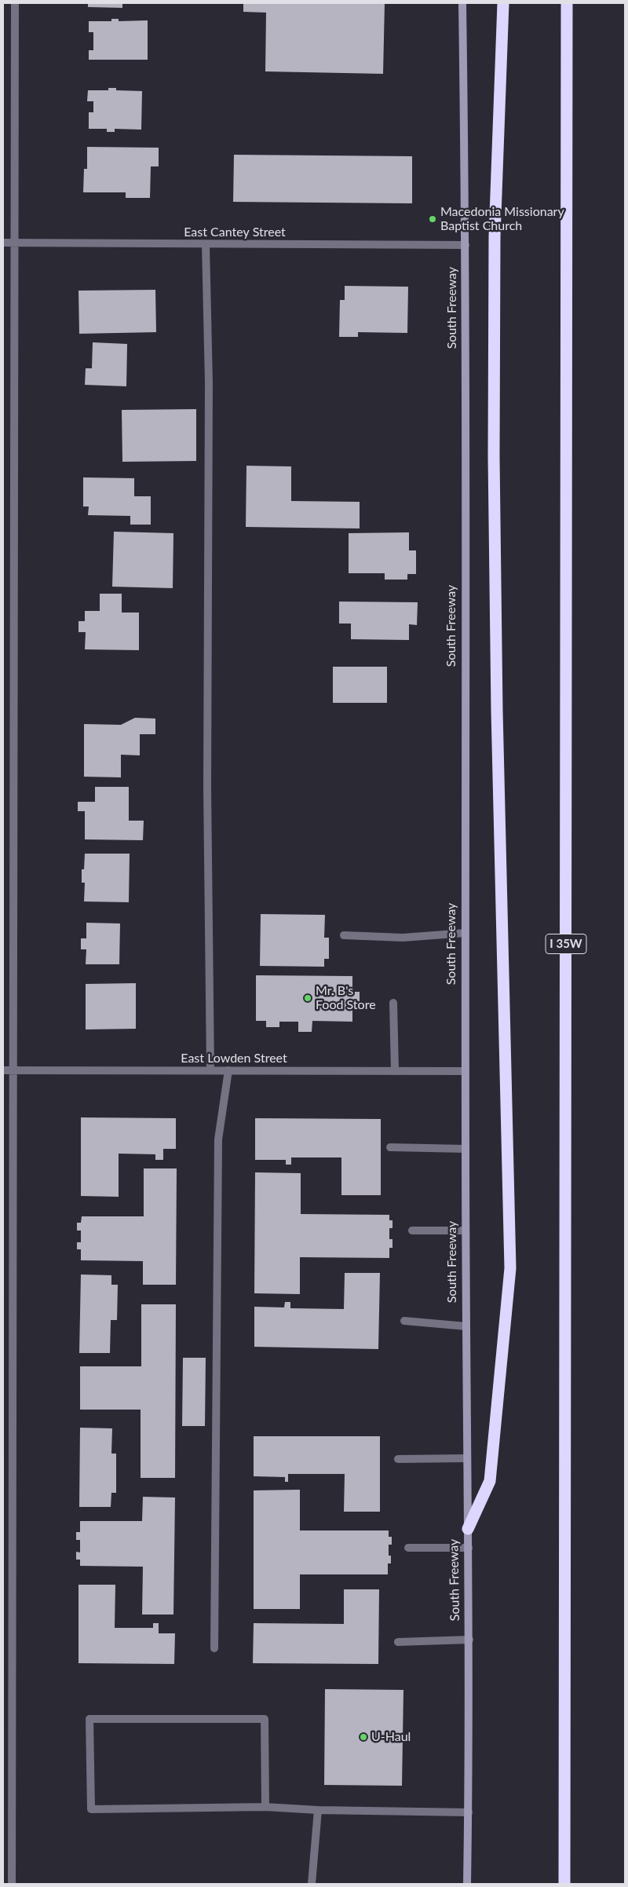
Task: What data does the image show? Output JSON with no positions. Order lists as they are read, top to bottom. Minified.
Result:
{"streets":{"highway":["I 35W"],"main road":["South Freeway"],"street":["East Cantey Street","East Lowden Street"]},"crossings":[["East Cantey Street","South Freeway"],["South Freeway","East Lowden Street"]],"places":["Macedonia Missionary Baptist Church","Mr. B's Food Store","U-Haul"]}
